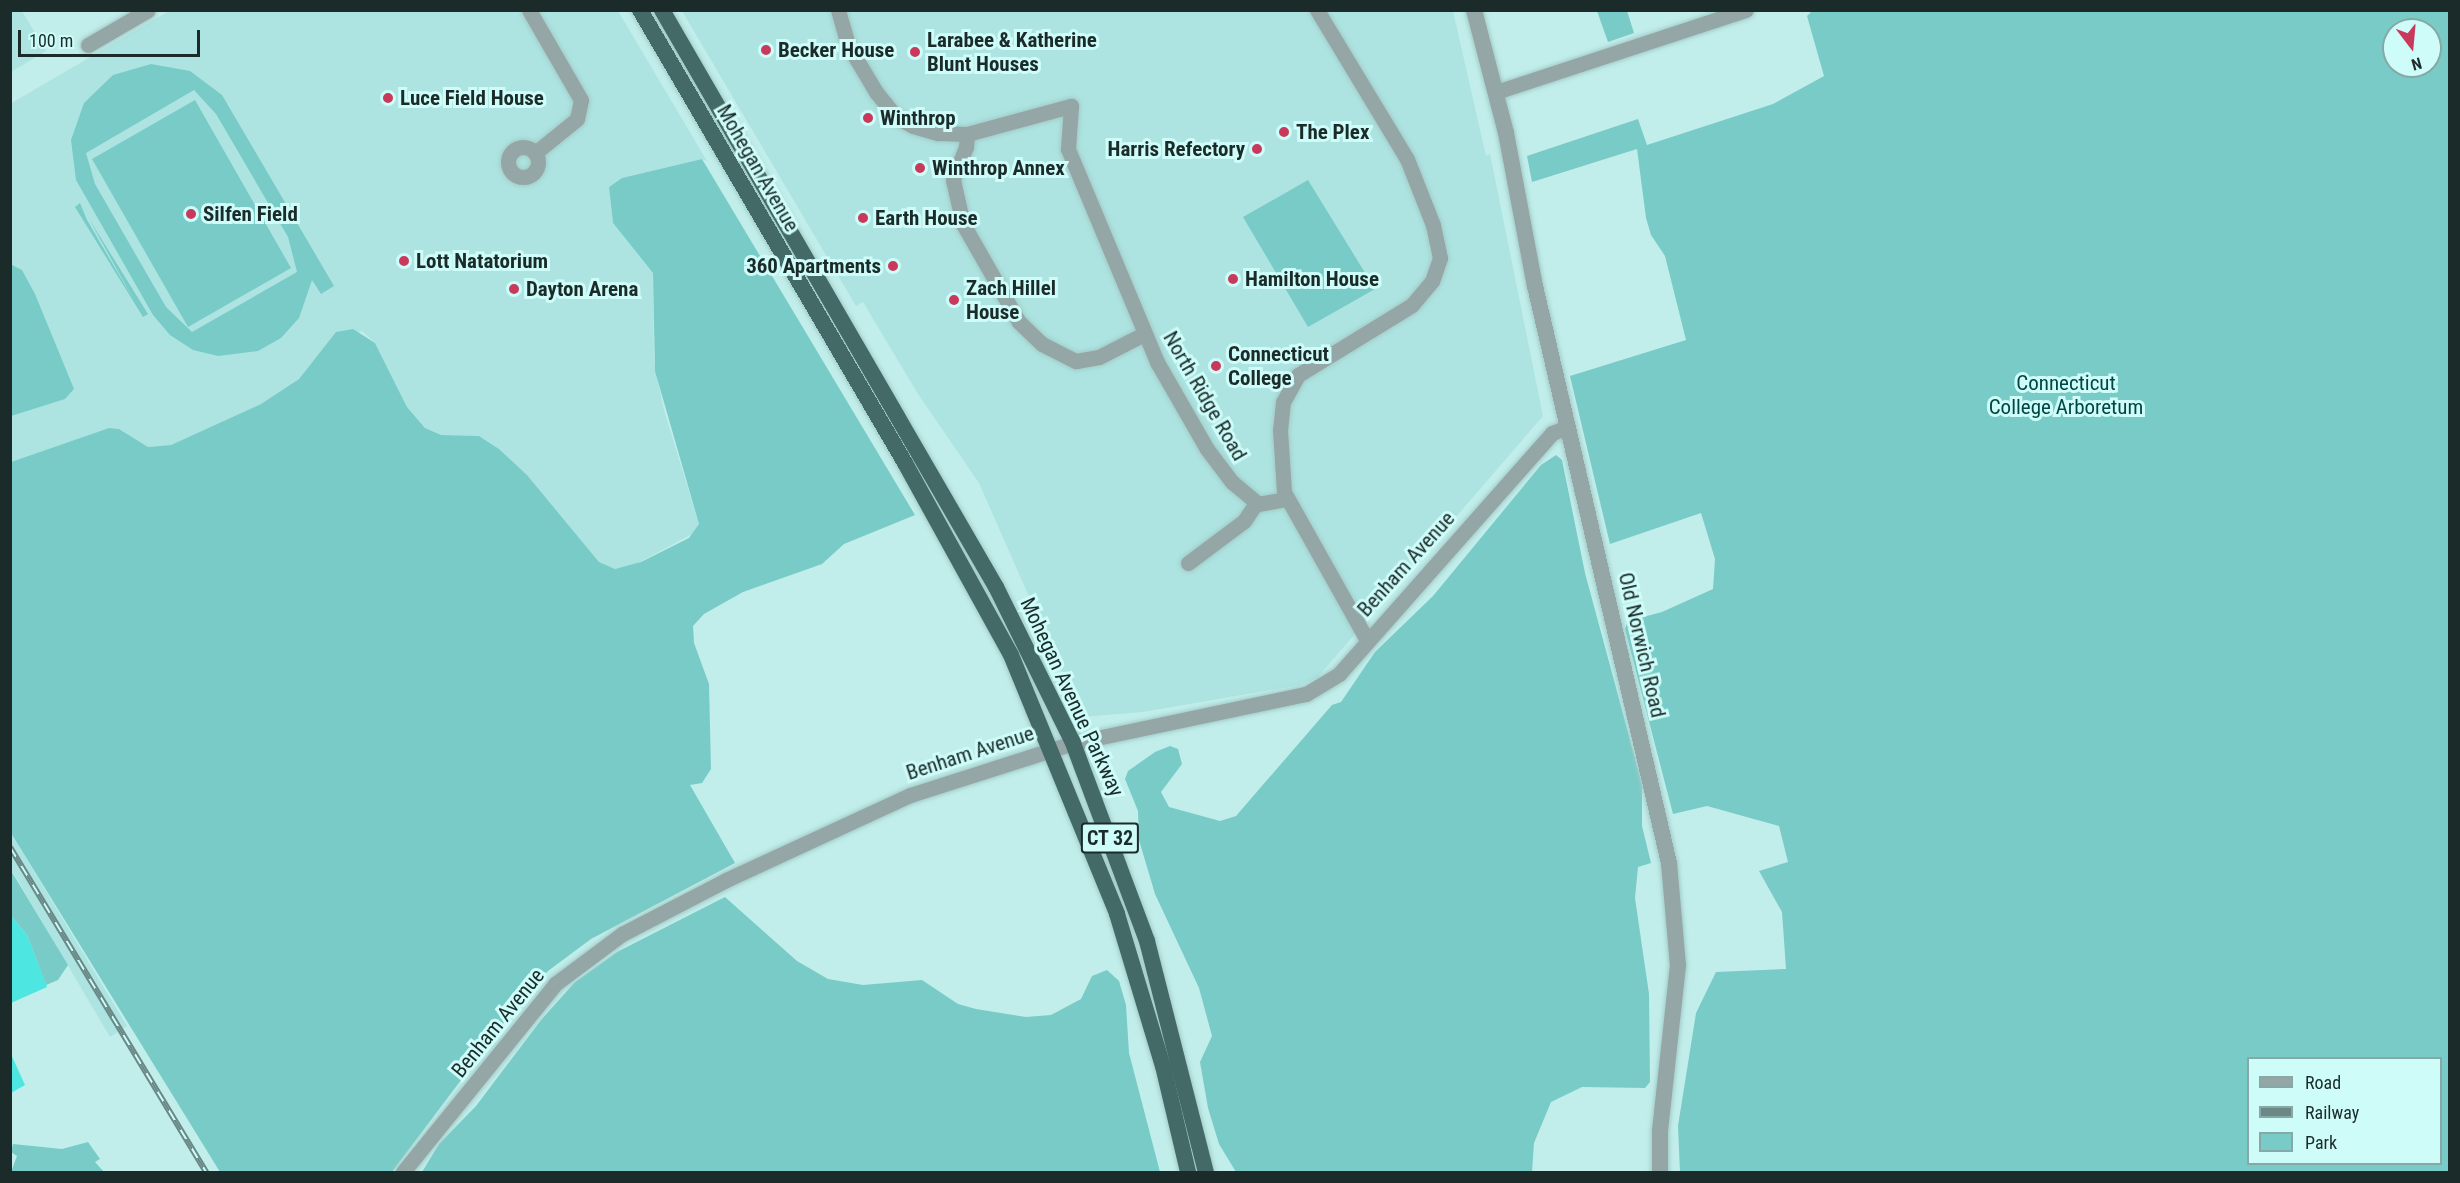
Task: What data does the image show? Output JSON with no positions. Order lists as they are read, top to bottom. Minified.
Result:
{"streets":{"highway":["Mohegan Avenue","Mohegan Avenue Parkway","CT 32"],"street":["North Ridge Road","Benham Avenue","Old Norwich Road"]},"crossings":[["Mohegan Avenue","Mohegan Avenue Parkway"],["North Ridge Road","Benham Avenue"],["Benham Avenue","Old Norwich Road"],["Benham Avenue","Mohegan Avenue Parkway"]],"parks":["Connecticut College Arboretum"],"places":["Becker House","Larabee & Katherine Blunt Houses","Luce Field House","Winthrop","The Plex","Harris Refectory","Winthrop Annex","Silfen Field","Earth House","Lott Natatorium","360 Apartments","Hamilton House","Dayton Arena","Zach Hillel House","Connecticut College"],"legend":["Road","Railway","Park"],"scale_bar":"100 m","north":"bottom"}
